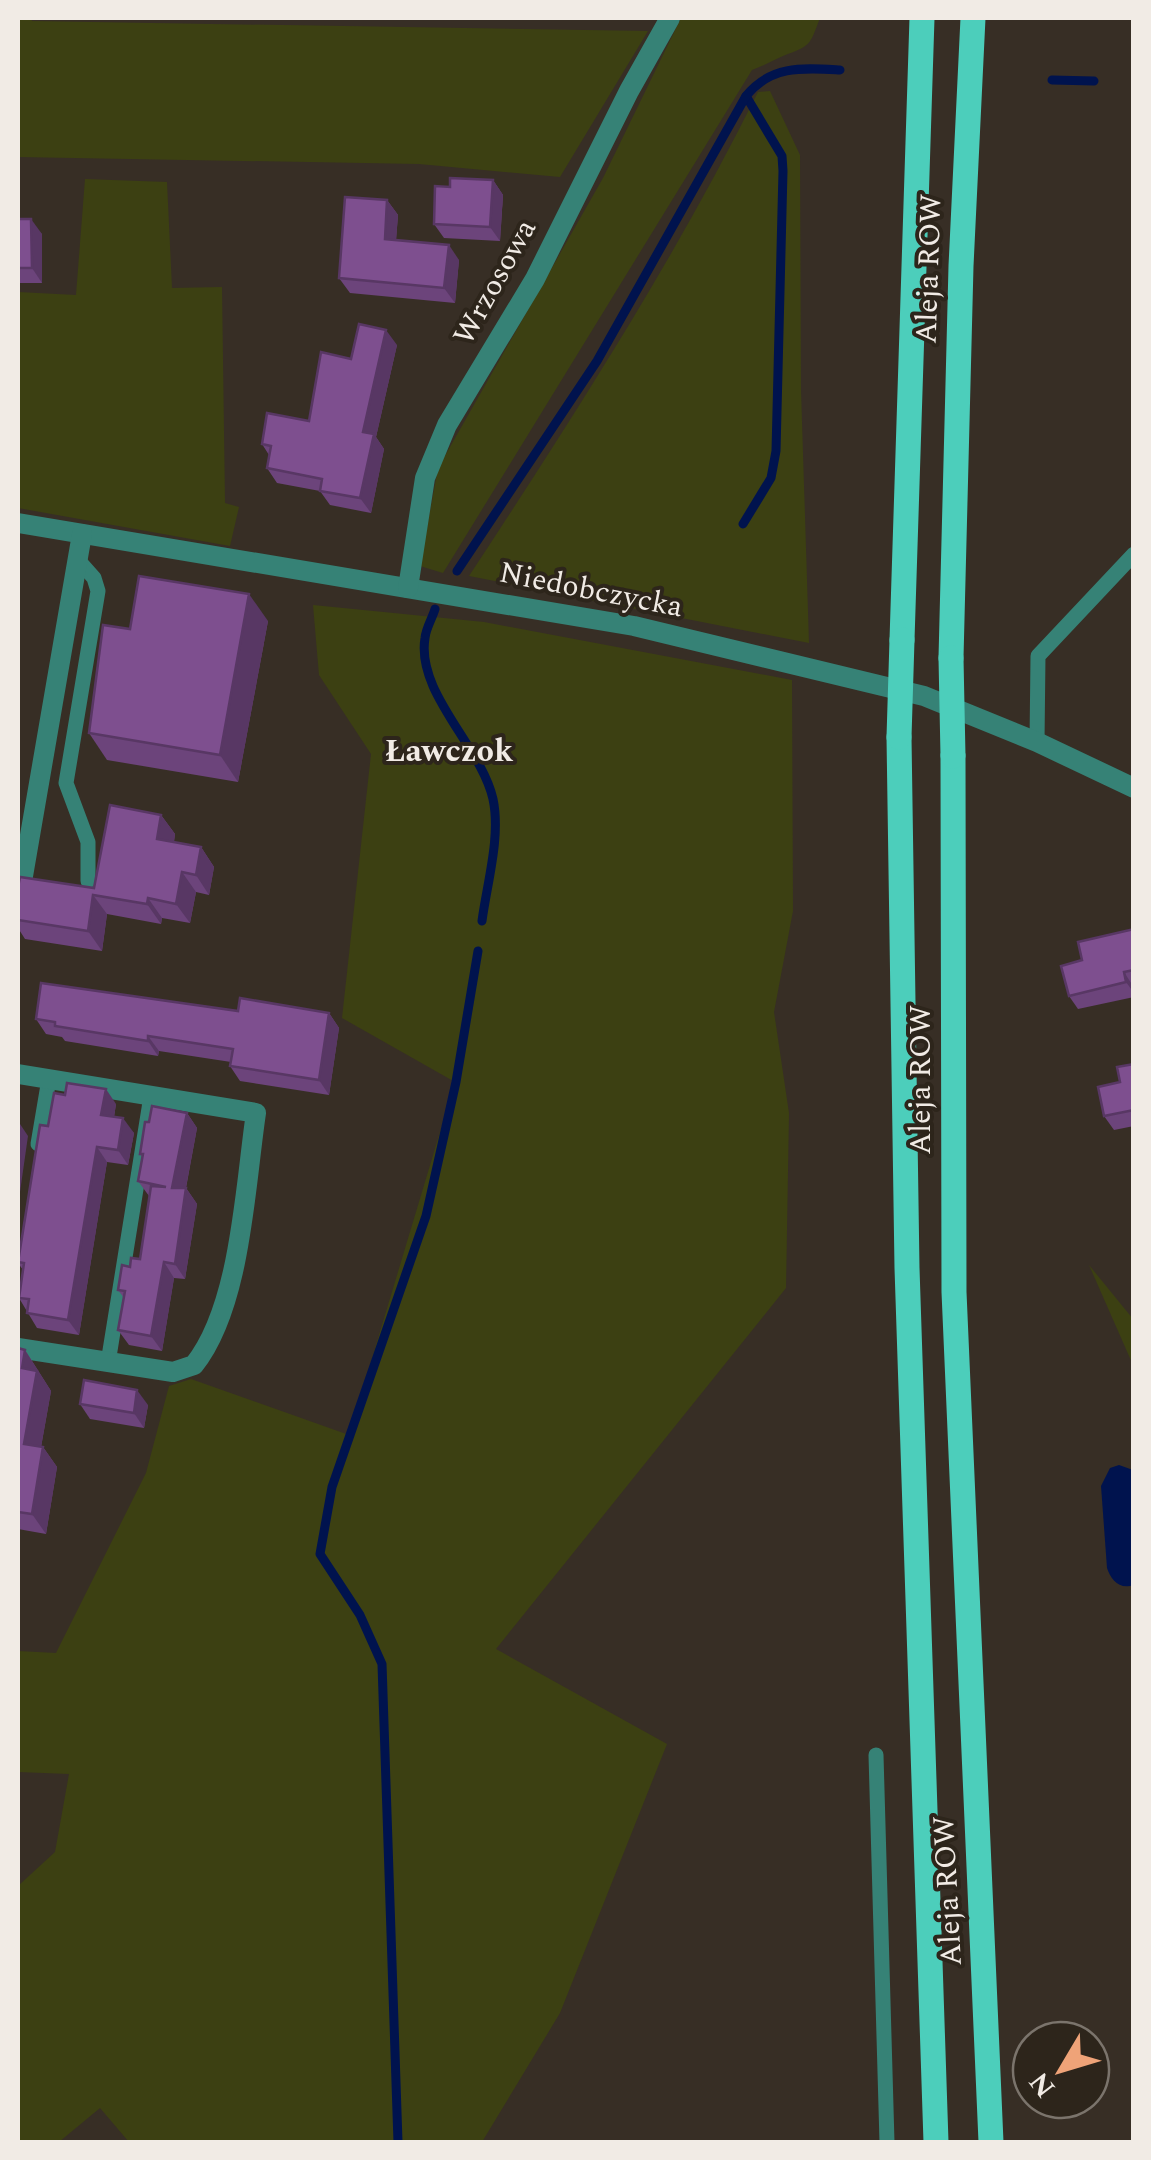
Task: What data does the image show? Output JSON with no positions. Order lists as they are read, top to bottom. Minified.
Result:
{"streets":{"main road":["Aleja ROW"],"street":["Wrzosowa","Niedobczycka"]},"crossings":[["Wrzosowa","Niedobczycka"]],"districts":["Ławczok"],"north":"bottom left"}
